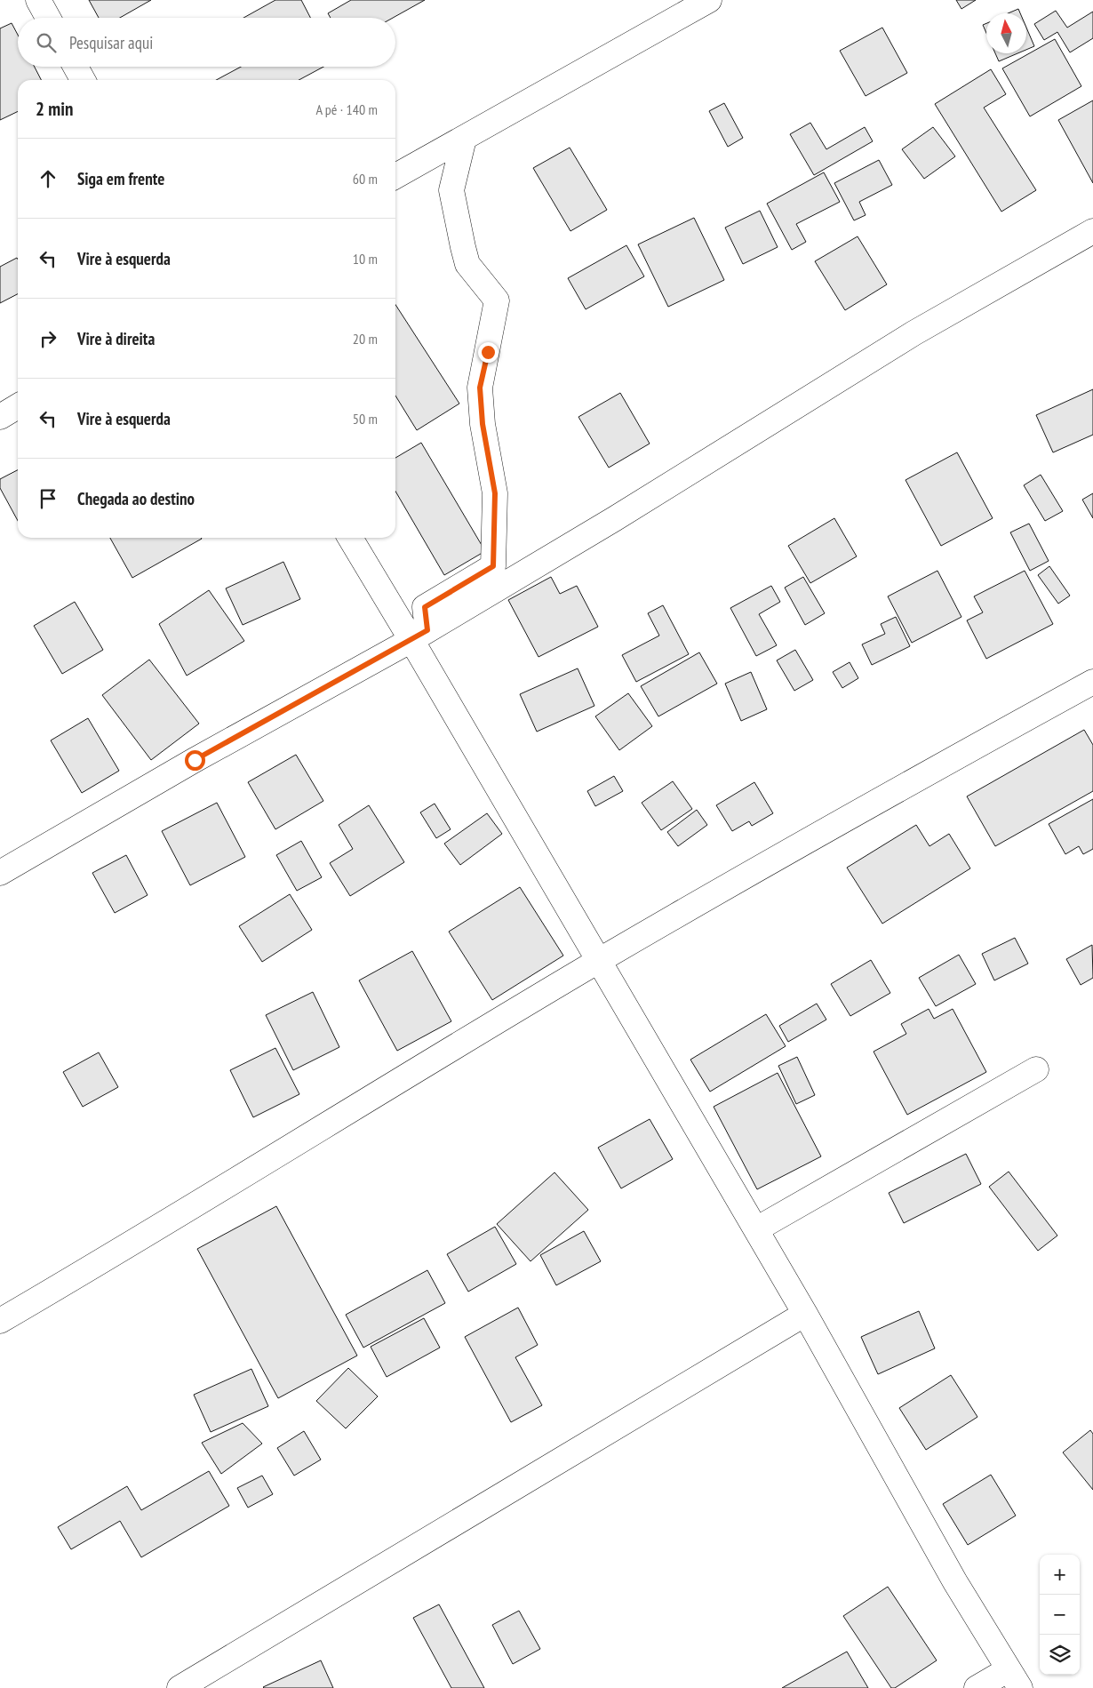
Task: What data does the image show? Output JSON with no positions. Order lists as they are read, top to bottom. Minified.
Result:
{"north":"top","page":{"search":"Pesquisar aqui","heading":["2 min","A pé · 140 m"],"list":[["Siga em frente","60 m"],["Vire à esquerda","10 m"],["Vire à direita","20 m"],["Vire à esquerda","50 m"],"Chegada ao destino"],"map_buttons":["+","−"]}}
